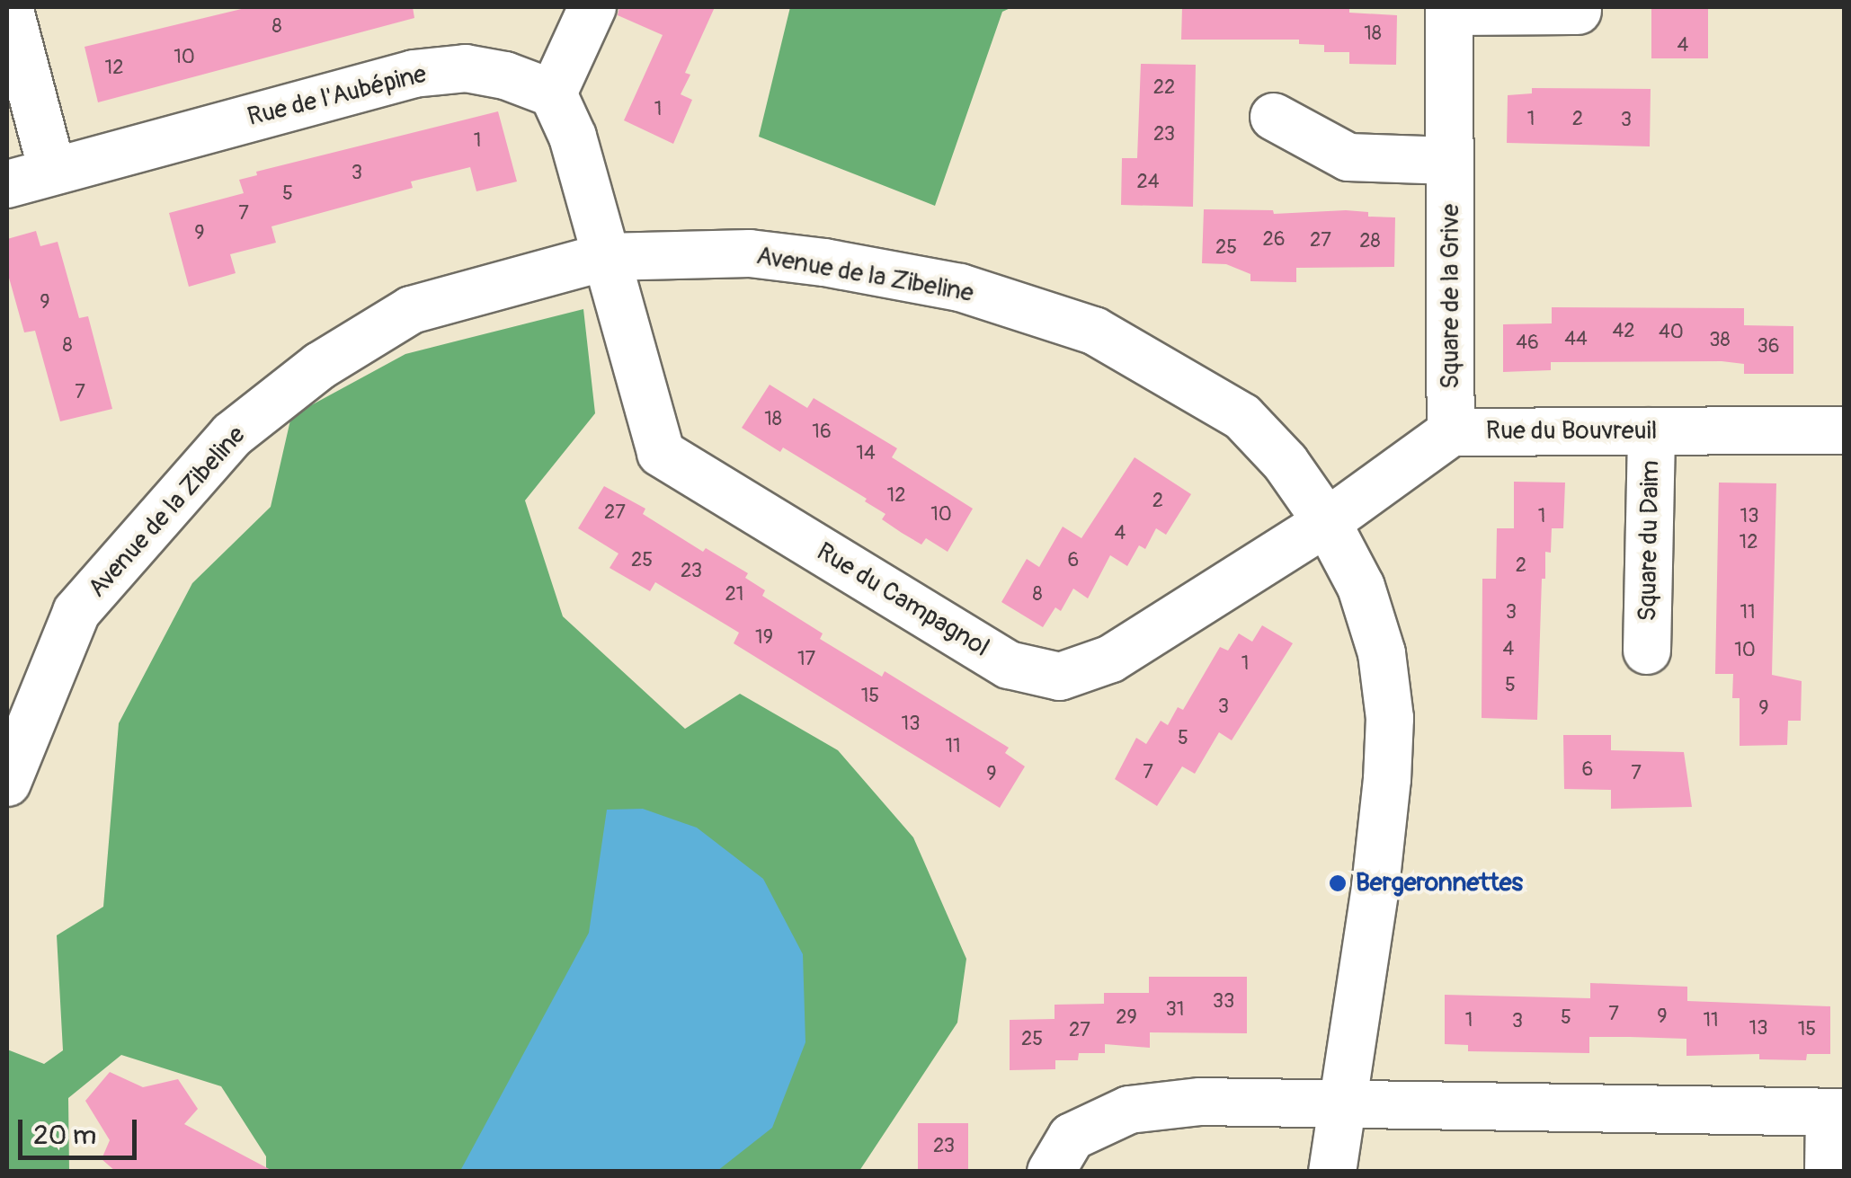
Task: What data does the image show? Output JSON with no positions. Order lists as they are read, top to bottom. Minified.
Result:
{"streets":{"street":["Rue de l'Aubépine","Avenue de la Zibeline","Square de la Grive","Rue du Bouvreuil","Square du Daim","Rue du Campagnol"]},"crossings":[["Avenue de la Zibeline","Rue du Bouvreuil"],["Avenue de la Zibeline","Rue du Campagnol"],["Square de la Grive","Rue du Bouvreuil"],["Rue du Bouvreuil","Square du Daim"],["Rue du Bouvreuil","Rue du Campagnol"]],"places":["Bergeronnettes"],"house_numbers":["8","18","4","10","12","22","1","1","2","3","23","1","3","24","5","7","9","26","27","28","25","9","42","40","44","38","46","8","36","7","18","16","14","12","2","27","10","1","13","4","12","25","6","2","23","21","8","3","11","19","4","10","17","1","5","15","3","9","13","5","11","6","7","7","9","33","31","7","9","29","5","1","11","3","13","15","27","25","23"],"scale_bar":"20 m"}
